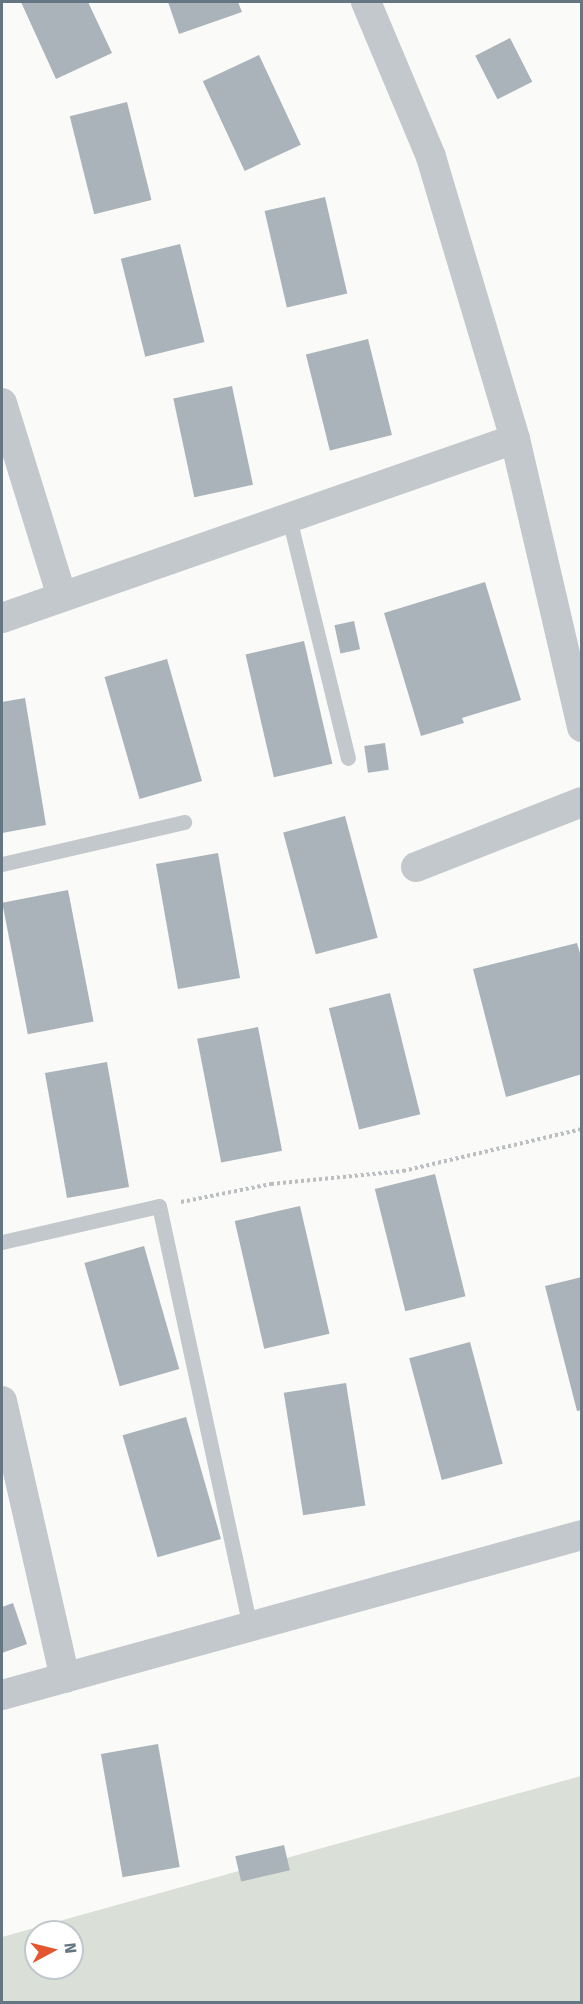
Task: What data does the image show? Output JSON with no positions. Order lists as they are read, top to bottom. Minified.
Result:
{"north":"right"}
